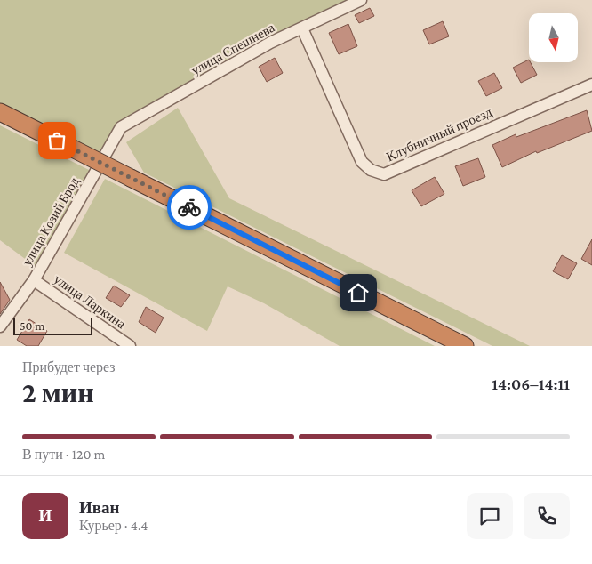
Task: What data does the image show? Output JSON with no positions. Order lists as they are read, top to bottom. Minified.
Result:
{"streets":{"street":["улица Спешнева","Клубничный проезд","улица Козий Брод","улица Ларкина"]},"crossings":[["улица Спешнева","Клубничный проезд"],["улица Спешнева","улица Козий Брод"],["улица Козий Брод","улица Ларкина"]],"scale_bar":"50 m","north":"bottom","page":{"scale":"50 m","heading":["2 мин","Прибудет через","14:06–14:11"],"panel":["Иван","Курьер · 4.4"],"bar":"В пути · 120 m","round":"И"}}
